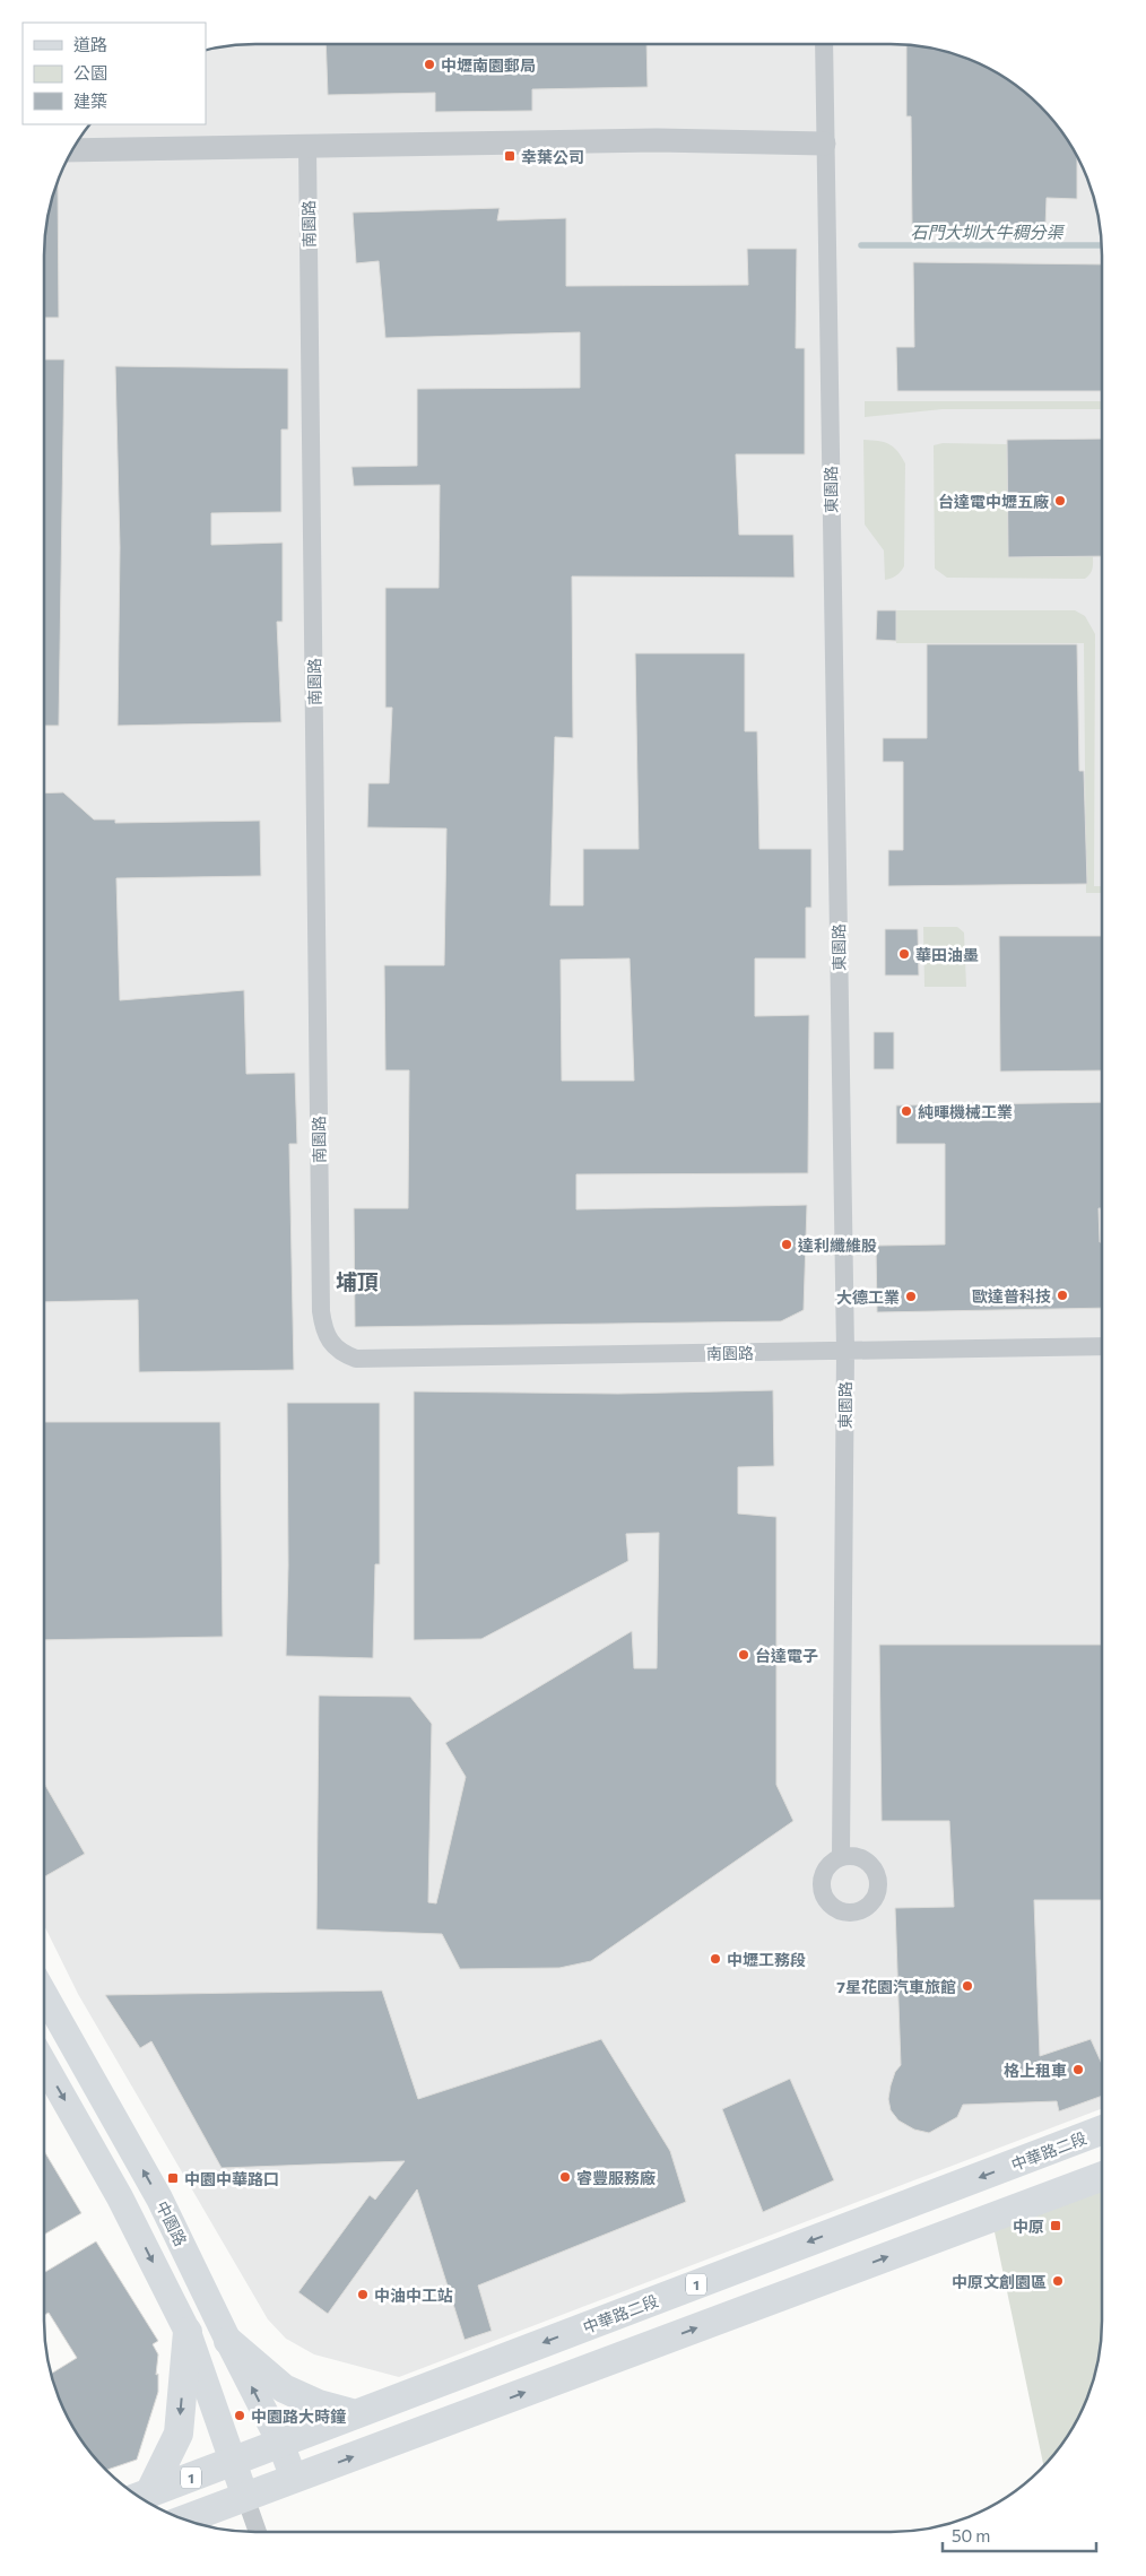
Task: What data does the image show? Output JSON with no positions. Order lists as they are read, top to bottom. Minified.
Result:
{"streets":{"main road":["中華路二段","中園路","1"],"street":["南園路","東園路"]},"crossings":[["南園路","東園路"],["中華路二段","中園路"]],"districts":["埔頂"],"water":["石門大圳大牛稠分渠"],"places":{"other":["中壢南園郵局","台達電中壢五廠","華田油墨","純暉機械工業","達利纖維股","歐達普科技","大德工業","台達電子","中壢工務段","7星花園汽車旅館","格上租車","睿豐服務廠","中原文創園區","中油中工站","中園路大時鐘"],"transit":["幸葉公司","中園中華路口","中原"]},"legend":["道路","公園","建築"],"scale_bar":"50 m"}
